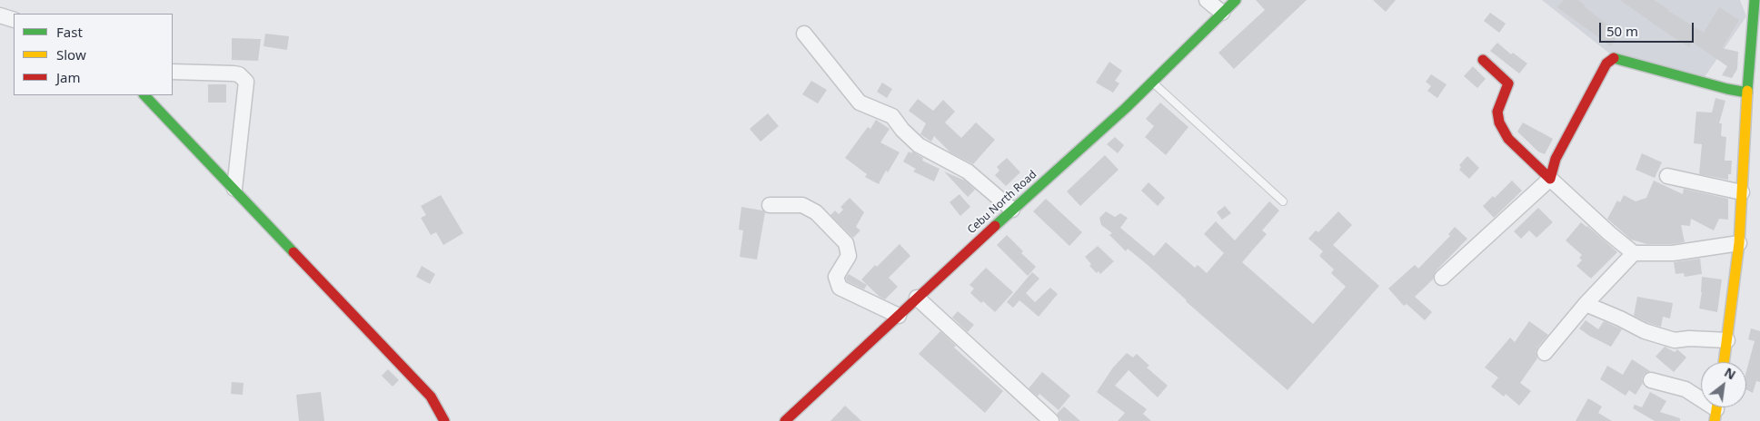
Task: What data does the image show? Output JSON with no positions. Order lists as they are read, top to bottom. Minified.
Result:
{"streets":{"main road":["Cebu North Road"]},"legend":["Fast","Slow","Jam"],"scale_bar":"50 m","north":"top right"}
